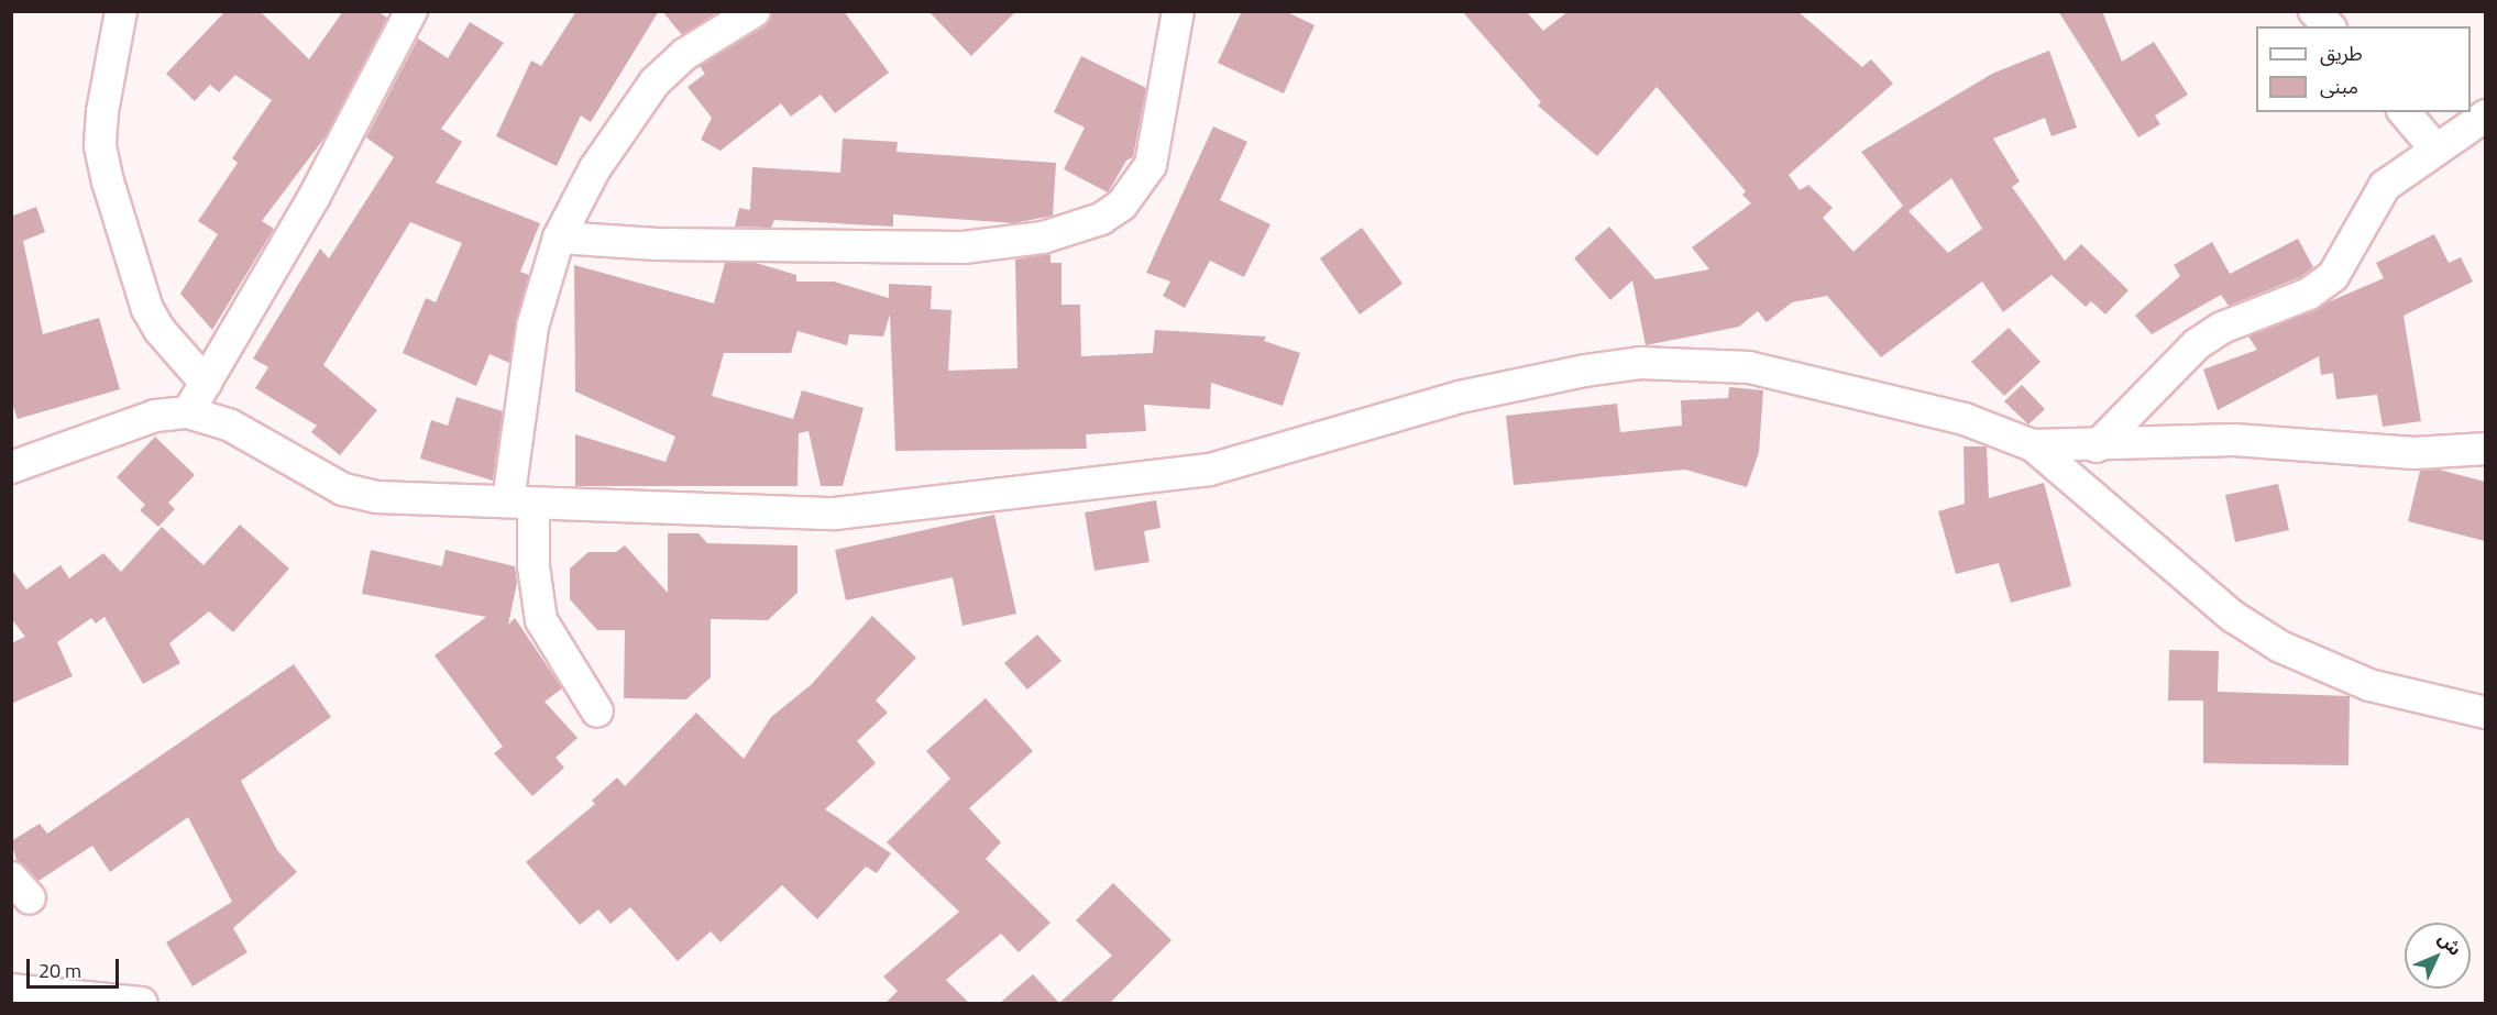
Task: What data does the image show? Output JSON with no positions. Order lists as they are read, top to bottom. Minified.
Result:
{"legend":["طريق","مبنى"],"scale_bar":"20 m","north":"top right"}
